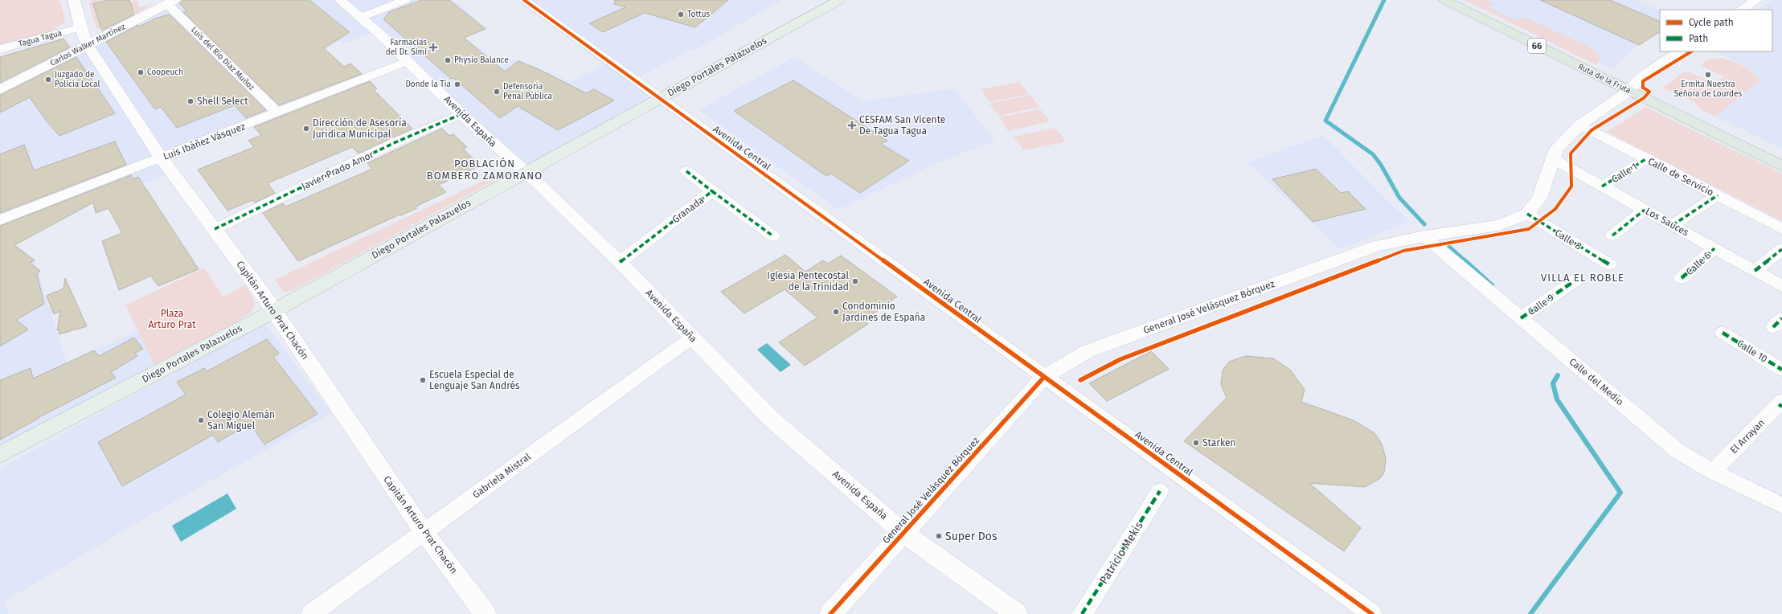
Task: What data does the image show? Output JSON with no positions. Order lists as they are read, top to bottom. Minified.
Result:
{"streets":{"highway":["66","Ruta de la Fruta"],"main road":["Diego Portales Palazuelos"],"street":["Tagua Tagua","Carlos Walker Martínez","Luis del Río Díaz Muñoz","Avenida España","Luis Ibáñez Vásquez","Avenida Central","Javier Prado Amor","Calle 1","Calle de Servicio","Granada","Los Sauces","Calle 8","Calle 6","Calle 9","General José Velásquez Bórquez","Capitán Arturo Prat Chacón","Calle 10","Calle del Medio","El Arrayan","Gabriela Mistral","Patricio Mekis"]},"crossings":[["Tagua Tagua","Capitán Arturo Prat Chacón"],["Carlos Walker Martínez","Luis del Río Díaz Muñoz"],["Carlos Walker Martínez","Capitán Arturo Prat Chacón"],["Luis del Río Díaz Muñoz","Luis Ibáñez Vásquez"],["Diego Portales Palazuelos","Avenida España"],["Diego Portales Palazuelos","Avenida Central"],["Diego Portales Palazuelos","Capitán Arturo Prat Chacón"],["Ruta de la Fruta","General José Velásquez Bórquez"],["Avenida España","Luis Ibáñez Vásquez"],["Avenida España","Javier Prado Amor"],["Avenida España","Granada"],["Avenida España","General José Velásquez Bórquez"],["Avenida España","Gabriela Mistral"],["Luis Ibáñez Vásquez","Capitán Arturo Prat Chacón"],["Avenida Central","General José Velásquez Bórquez"],["Javier Prado Amor","Capitán Arturo Prat Chacón"],["Calle 1","Calle de Servicio"],["Calle 1","Los Sauces"],["Calle de Servicio","General José Velásquez Bórquez"],["Los Sauces","Calle 6"],["Los Sauces","General José Velásquez Bórquez"],["Calle 8","General José Velásquez Bórquez"],["Calle 9","Calle del Medio"],["General José Velásquez Bórquez","Calle del Medio"],["Capitán Arturo Prat Chacón","Gabriela Mistral"],["Calle del Medio","El Arrayan"]],"districts":["POBLACIÓN BOMBERO ZAMORANO","VILLA EL ROBLE"],"parks":["Plaza Arturo Prat"],"places":{"other":["Tottus","Physio Balance","Coopeuch","Ermita Nuestra Señora de Lourdes","Juzgado de Policía Local","Donde la Tía","Defensoría Penal Pública","Shell Select","Dirección de Asesoría Jurídica Municipal","Iglesia Pentecostal de la Trinidad","Condominio Jardines de España","Escuela Especial de Lenguaje San Andrés","Colegio Alemán San Miguel","Starken","Super Dos"],"health":["Farmacias del Dr. Simi","CESFAM San Vicente De Tagua Tagua"]},"legend":["Cycle path","Path"]}
